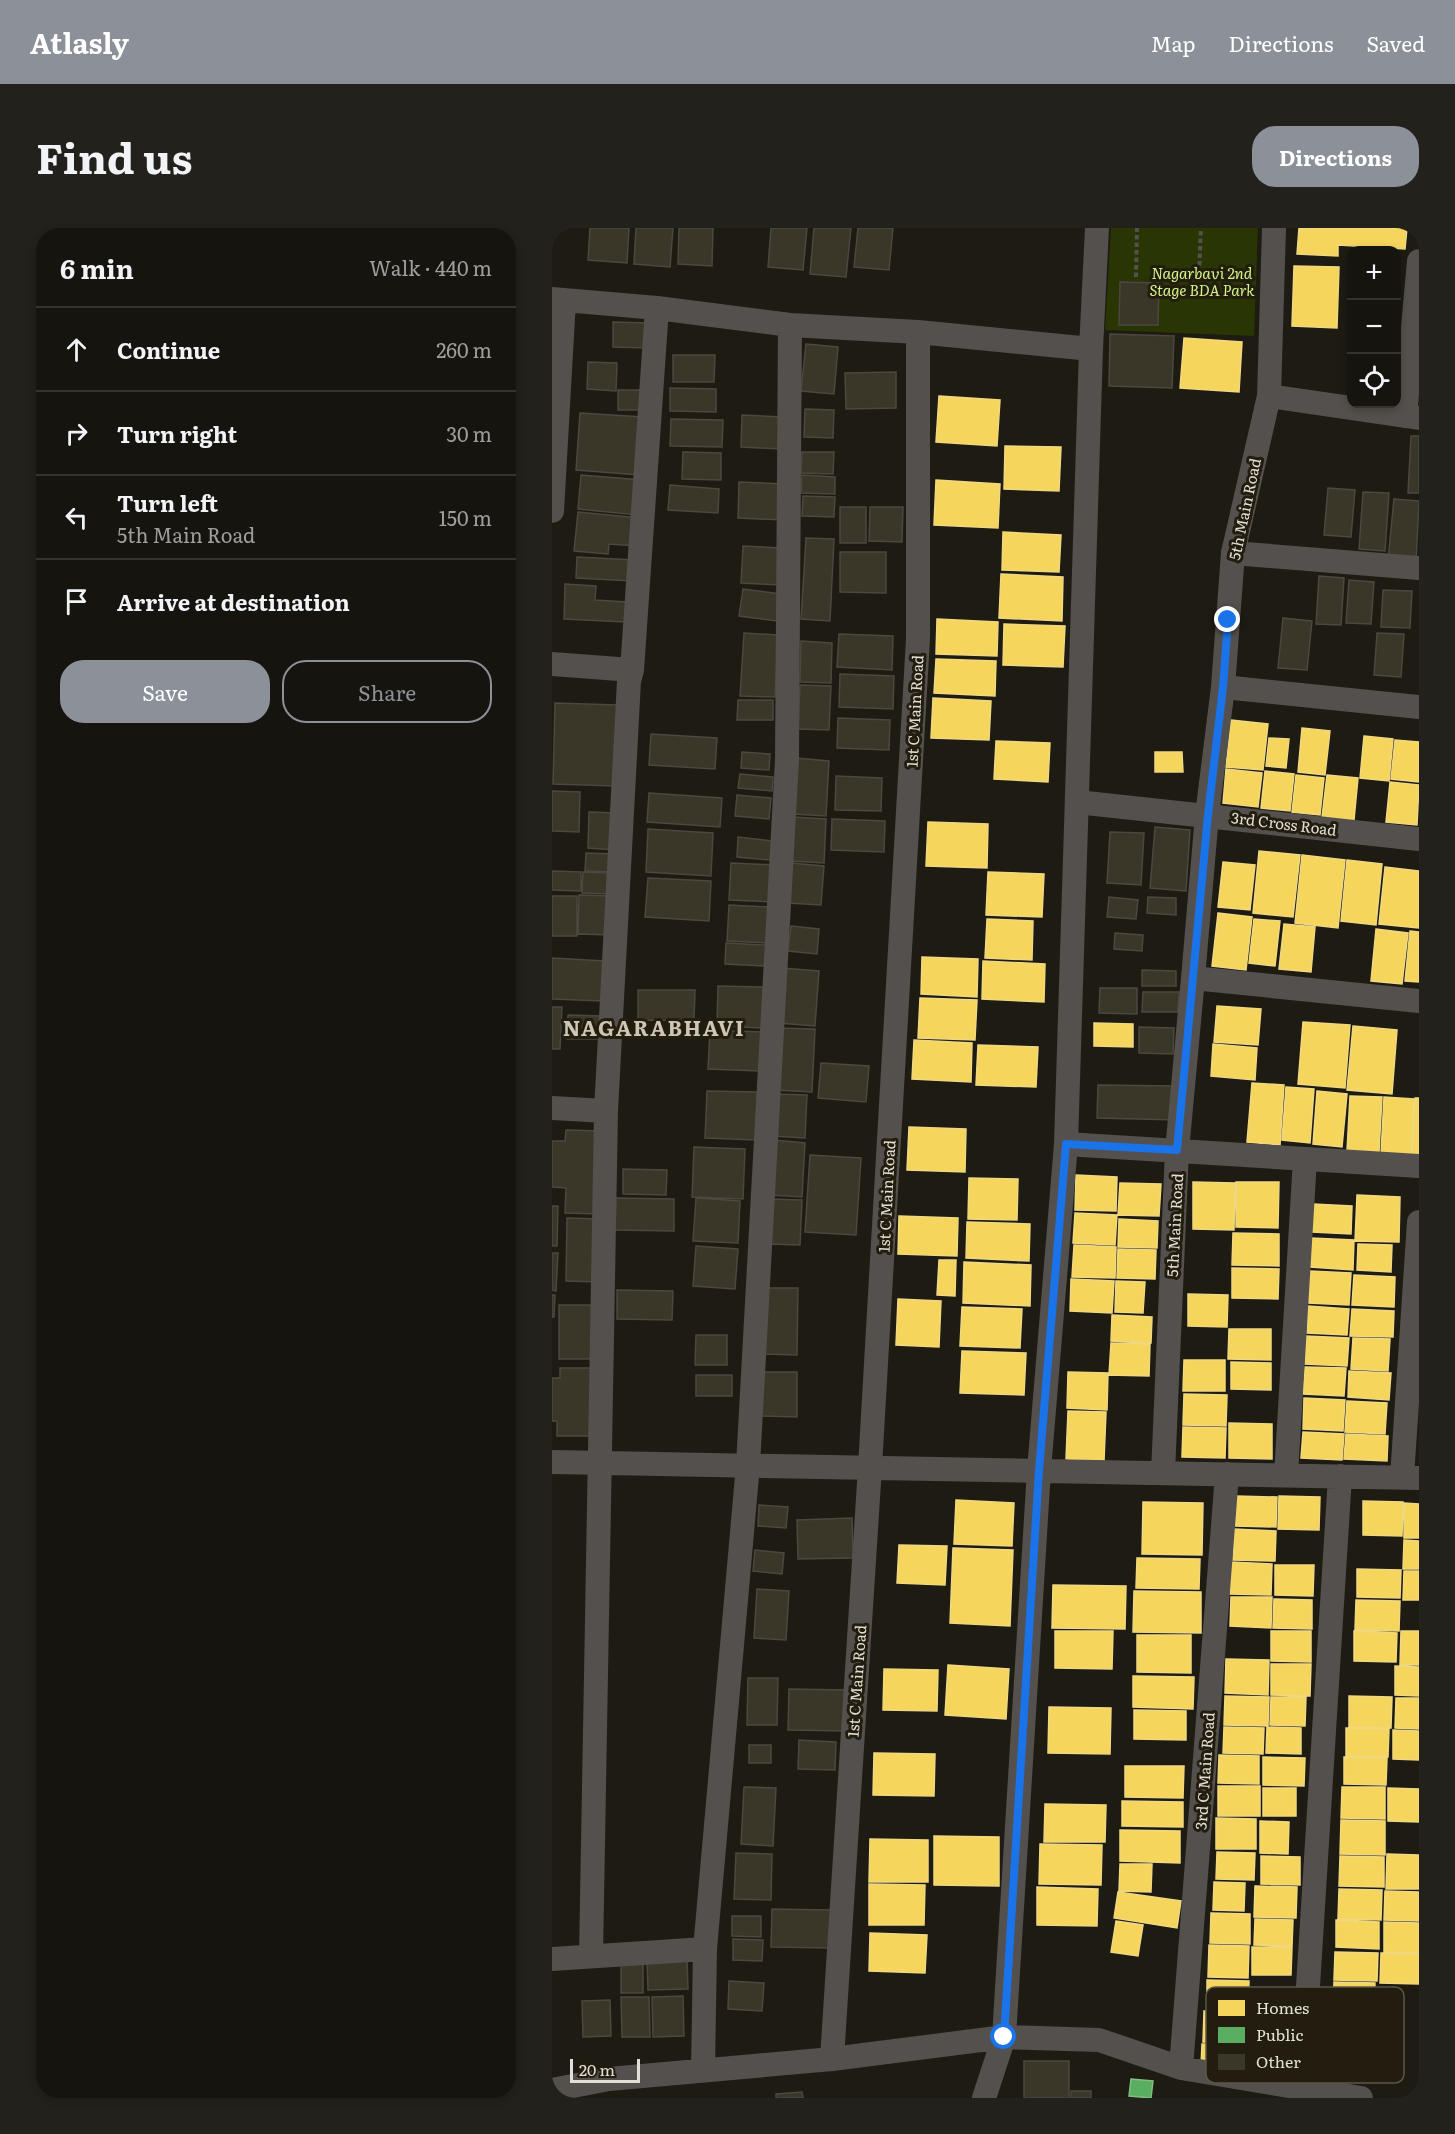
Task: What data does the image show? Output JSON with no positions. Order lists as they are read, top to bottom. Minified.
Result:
{"streets":{"street":["5th Main Road","1st C Main Road","3rd Cross Road","3rd C Main Road"]},"crossings":[["5th Main Road","3rd Cross Road"]],"districts":["NAGARABHAVI"],"parks":["Nagarbavi 2nd Stage BDA Park"],"legend":["Homes","Public","Other"],"scale_bar":"20 m","page":{"header":"Atlasly","nav":["Map","Directions","Saved"],"title":"Find us","buttons":["Directions",["Save","Share"]],"heading":["6 min","Walk · 440 m"],"map_buttons":["+","−"],"list":[["Continue","260 m"],["Turn right","30 m"],["Turn left","5th Main Road","150 m"],"Arrive at destination"],"scale":"20 m"}}
